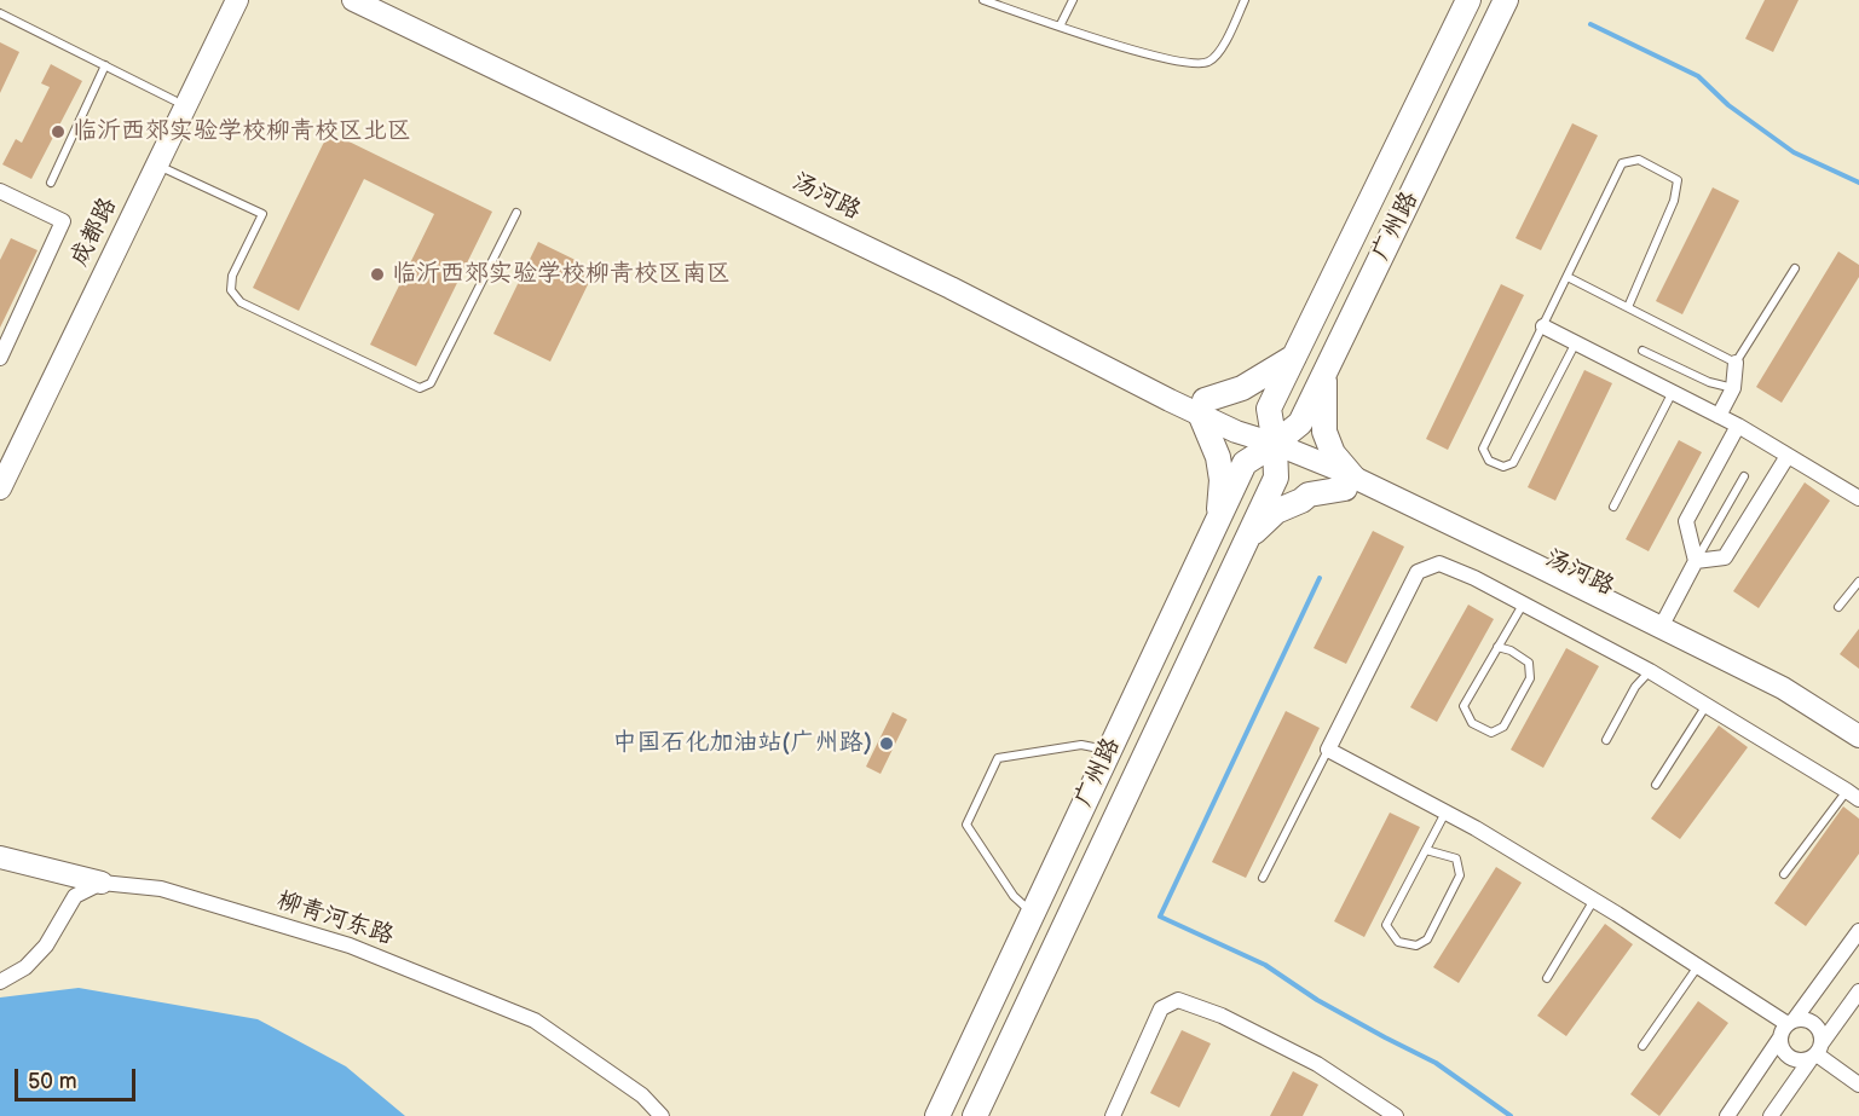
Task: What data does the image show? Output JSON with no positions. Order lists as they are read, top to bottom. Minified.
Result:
{"streets":{"main road":["广州路"],"street":["汤河路","成都路","柳青河东路"]},"crossings":[["汤河路","广州路"]],"places":["临沂西郊实验学校柳青校区北区","临沂西郊实验学校柳青校区南区","中国石化加油站(广州路)"],"scale_bar":"50 m"}
